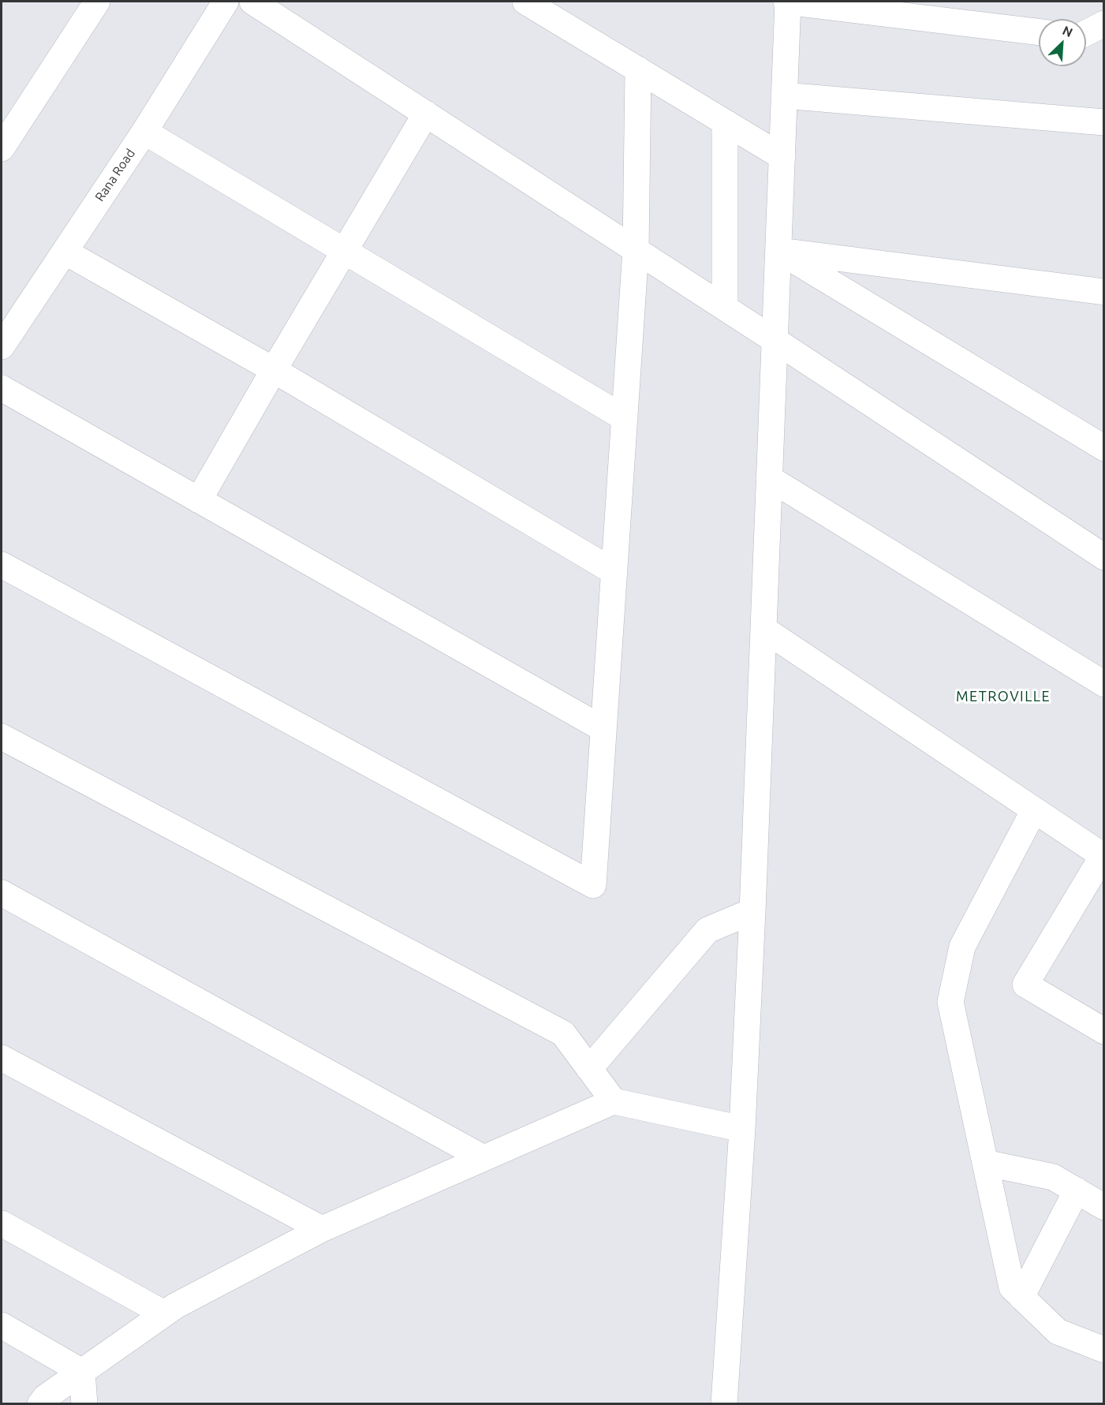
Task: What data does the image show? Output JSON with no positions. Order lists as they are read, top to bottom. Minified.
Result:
{"streets":{"street":["Rana Road"]},"districts":["METROVILLE"],"north":"top right"}
